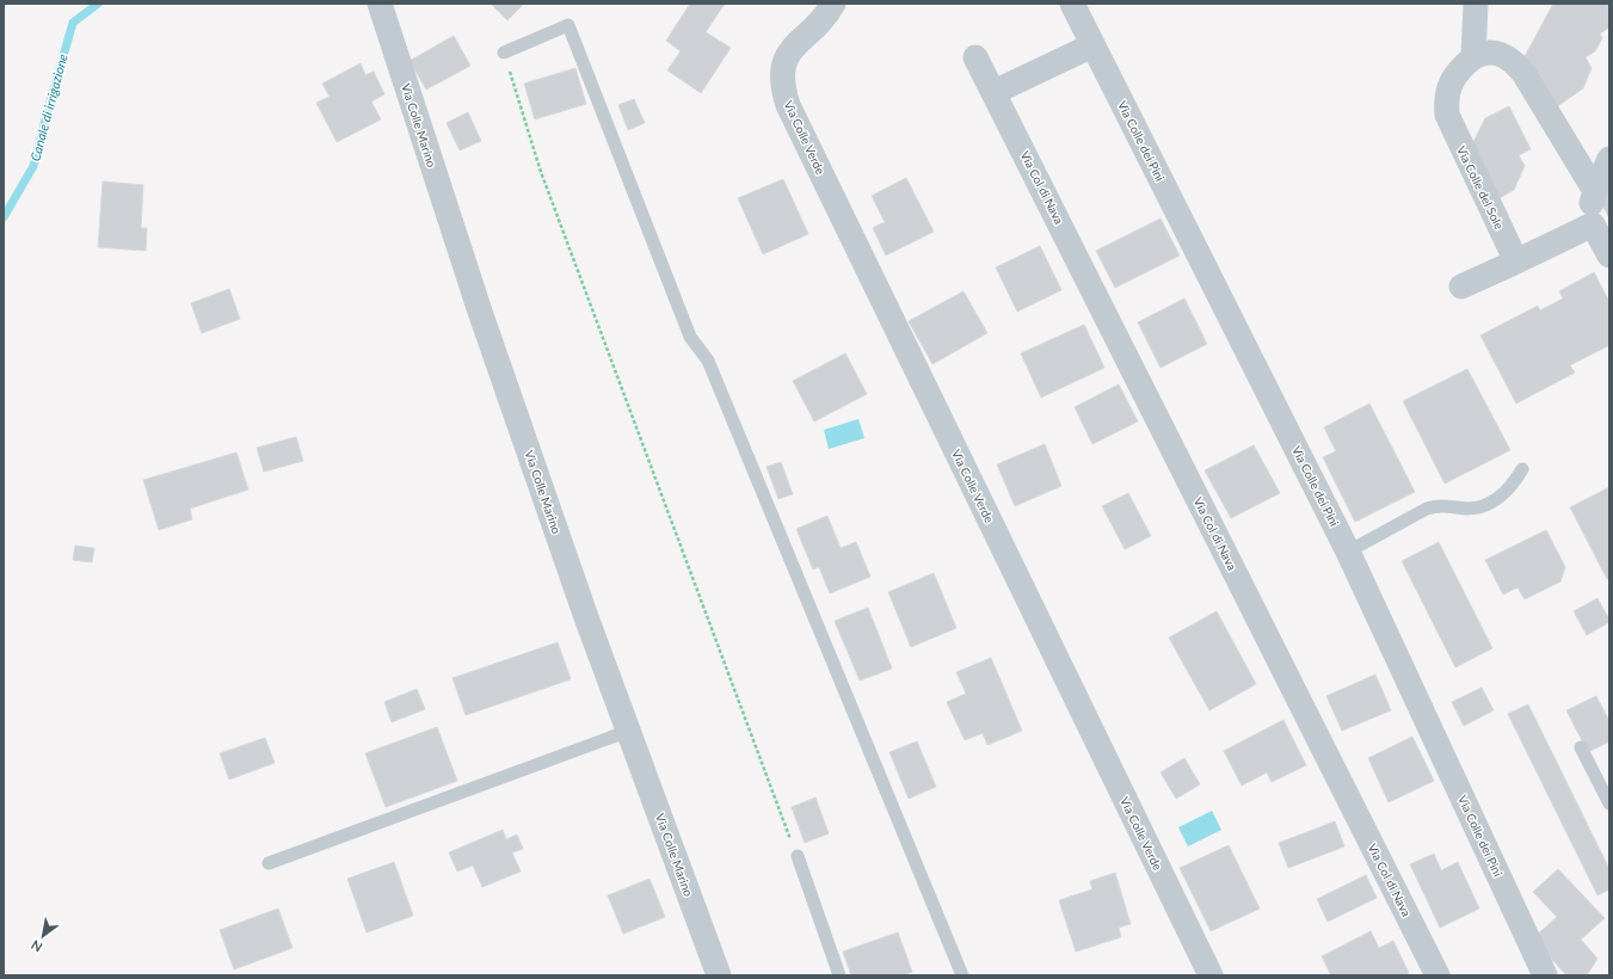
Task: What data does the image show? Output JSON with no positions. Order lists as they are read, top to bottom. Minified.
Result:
{"streets":{"street":["Via Colle Marino","Via Colle Verde","Via Colle dei Pini","Via Col di Nava","Via Colle del Sole"]},"water":["Canale di irrigazione"],"north":"bottom left"}
